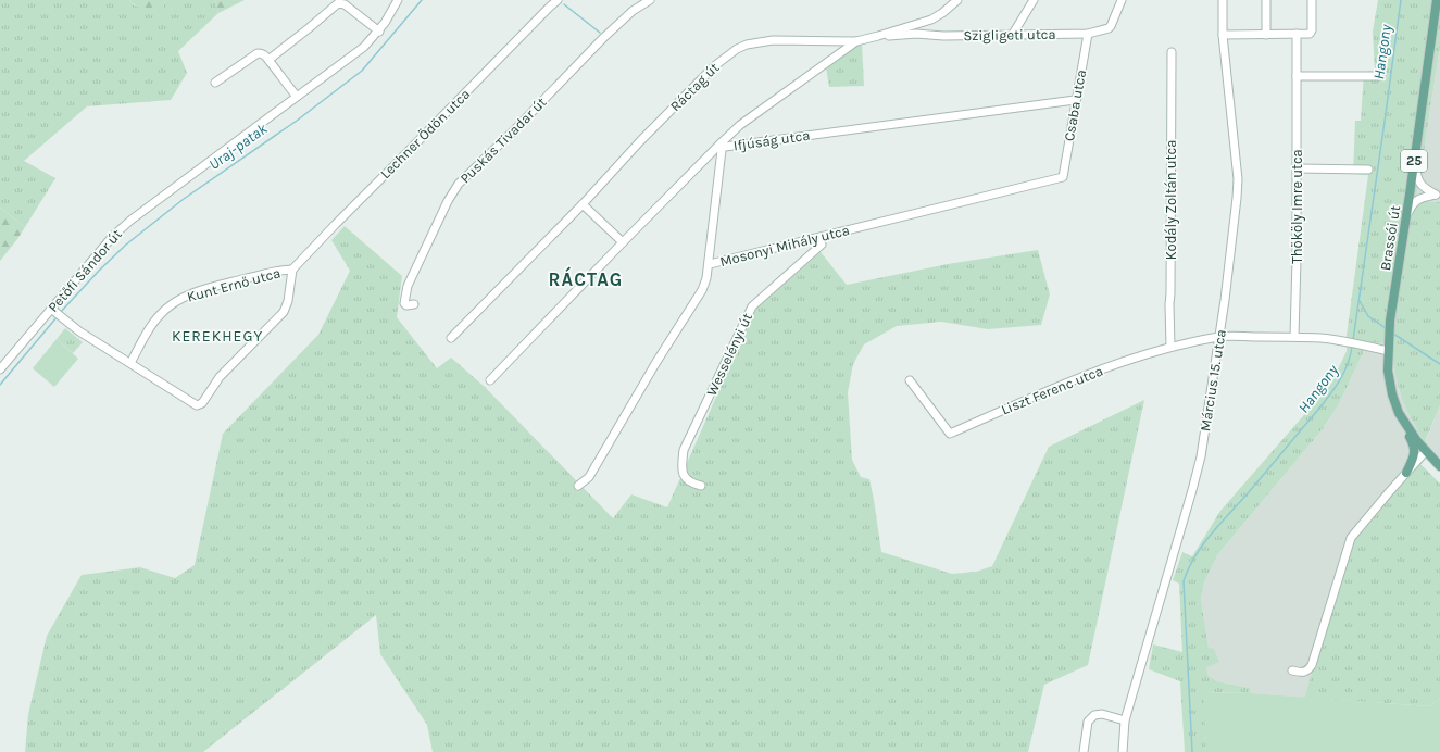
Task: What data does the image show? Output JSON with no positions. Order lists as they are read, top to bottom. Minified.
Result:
{"streets":{"main road":["25","Brassói út"],"street":["Szigligeti utca","Ráctag út","Csaba utca","Lechner Ödön utca","Puskás Tivadar út","Ifjúság utca","Kodály Zoltán utca","Thököly Imre utca","Mosonyi Mihály utca","Petőfi Sándor út","Kunt Ernő utca","Wesselényi út","Március 15. utca","Liszt Ferenc utca"]},"crossings":[["Szigligeti utca","Csaba utca"],["Csaba utca","Ifjúság utca"],["Csaba utca","Mosonyi Mihály utca"],["Lechner Ödön utca","Kunt Ernő utca"],["Kodály Zoltán utca","Liszt Ferenc utca"],["Thököly Imre utca","Liszt Ferenc utca"],["Brassói út","Liszt Ferenc utca"],["Mosonyi Mihály utca","Wesselényi út"],["Március 15. utca","Liszt Ferenc utca"]],"districts":["RÁCTAG","KEREKHEGY"],"water":["Hangony","Uraj-patak"]}
